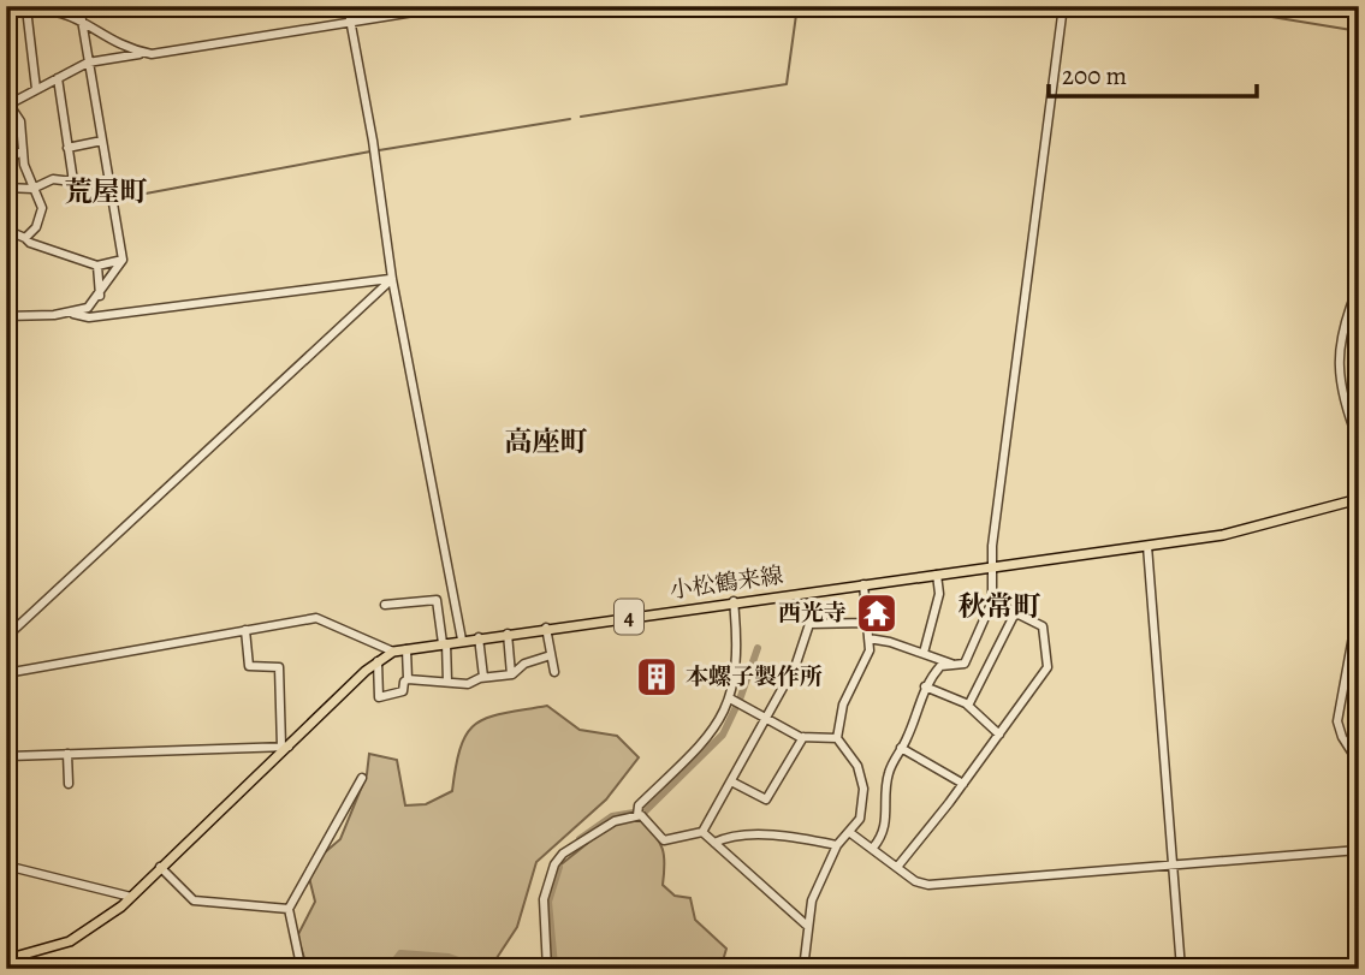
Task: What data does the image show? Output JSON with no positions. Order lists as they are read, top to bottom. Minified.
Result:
{"streets":{"main road":["小松鶴来線","4"]},"districts":["荒屋町","高座町","秋常町"],"places":{"temple":["西光寺"],"building":["本螺子製作所"]},"scale_bar":"200 m"}
